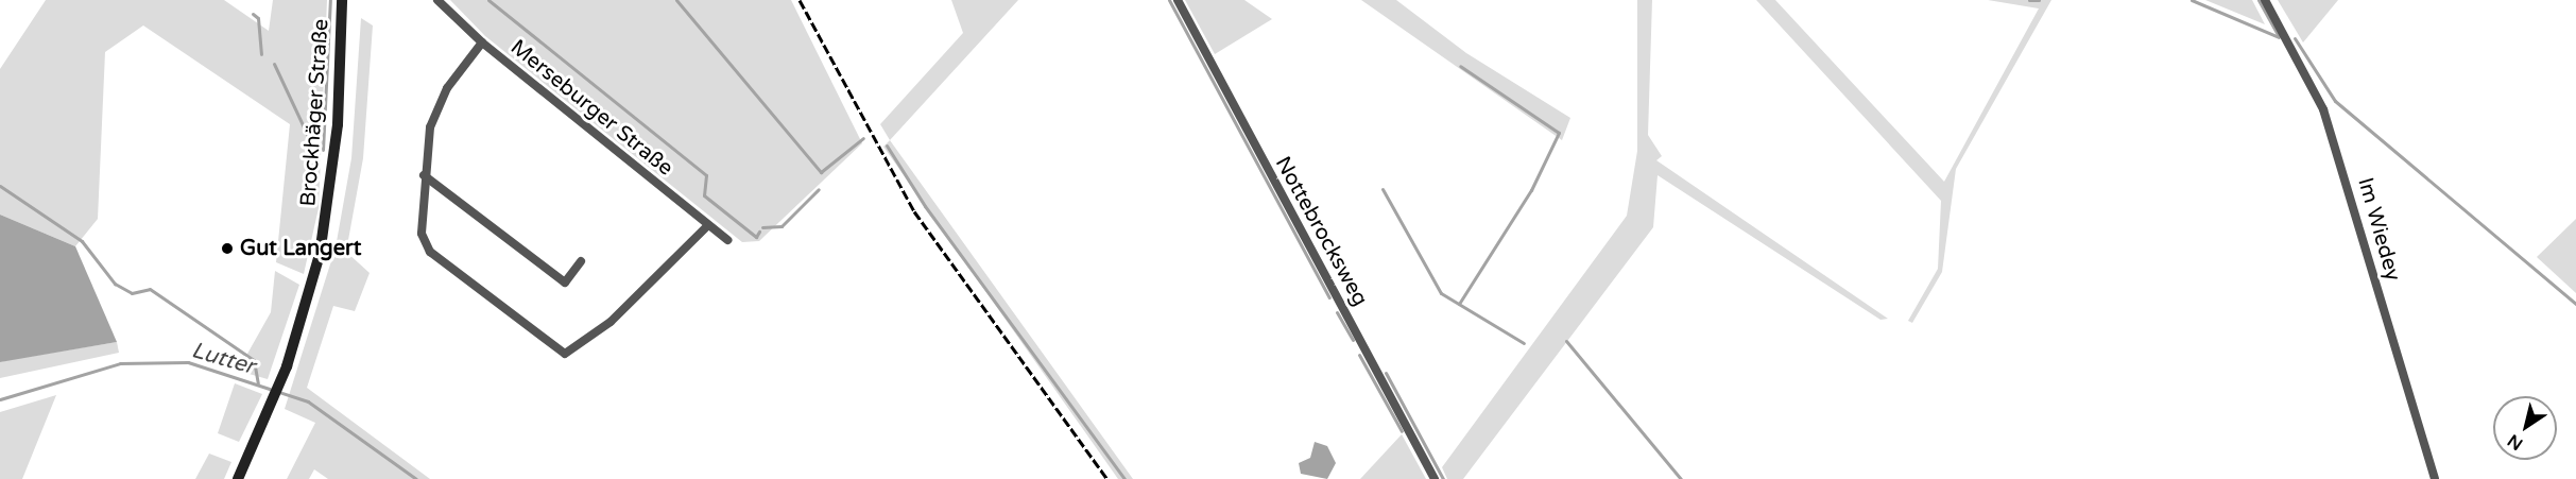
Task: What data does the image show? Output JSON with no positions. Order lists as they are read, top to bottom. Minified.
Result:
{"streets":{"main road":["Brockhäger Straße"],"street":["Merseburger Straße","Im Wiedey","Nottebrocksweg"]},"water":["Lutter"],"places":["Gut Langert"],"north":"bottom left"}
